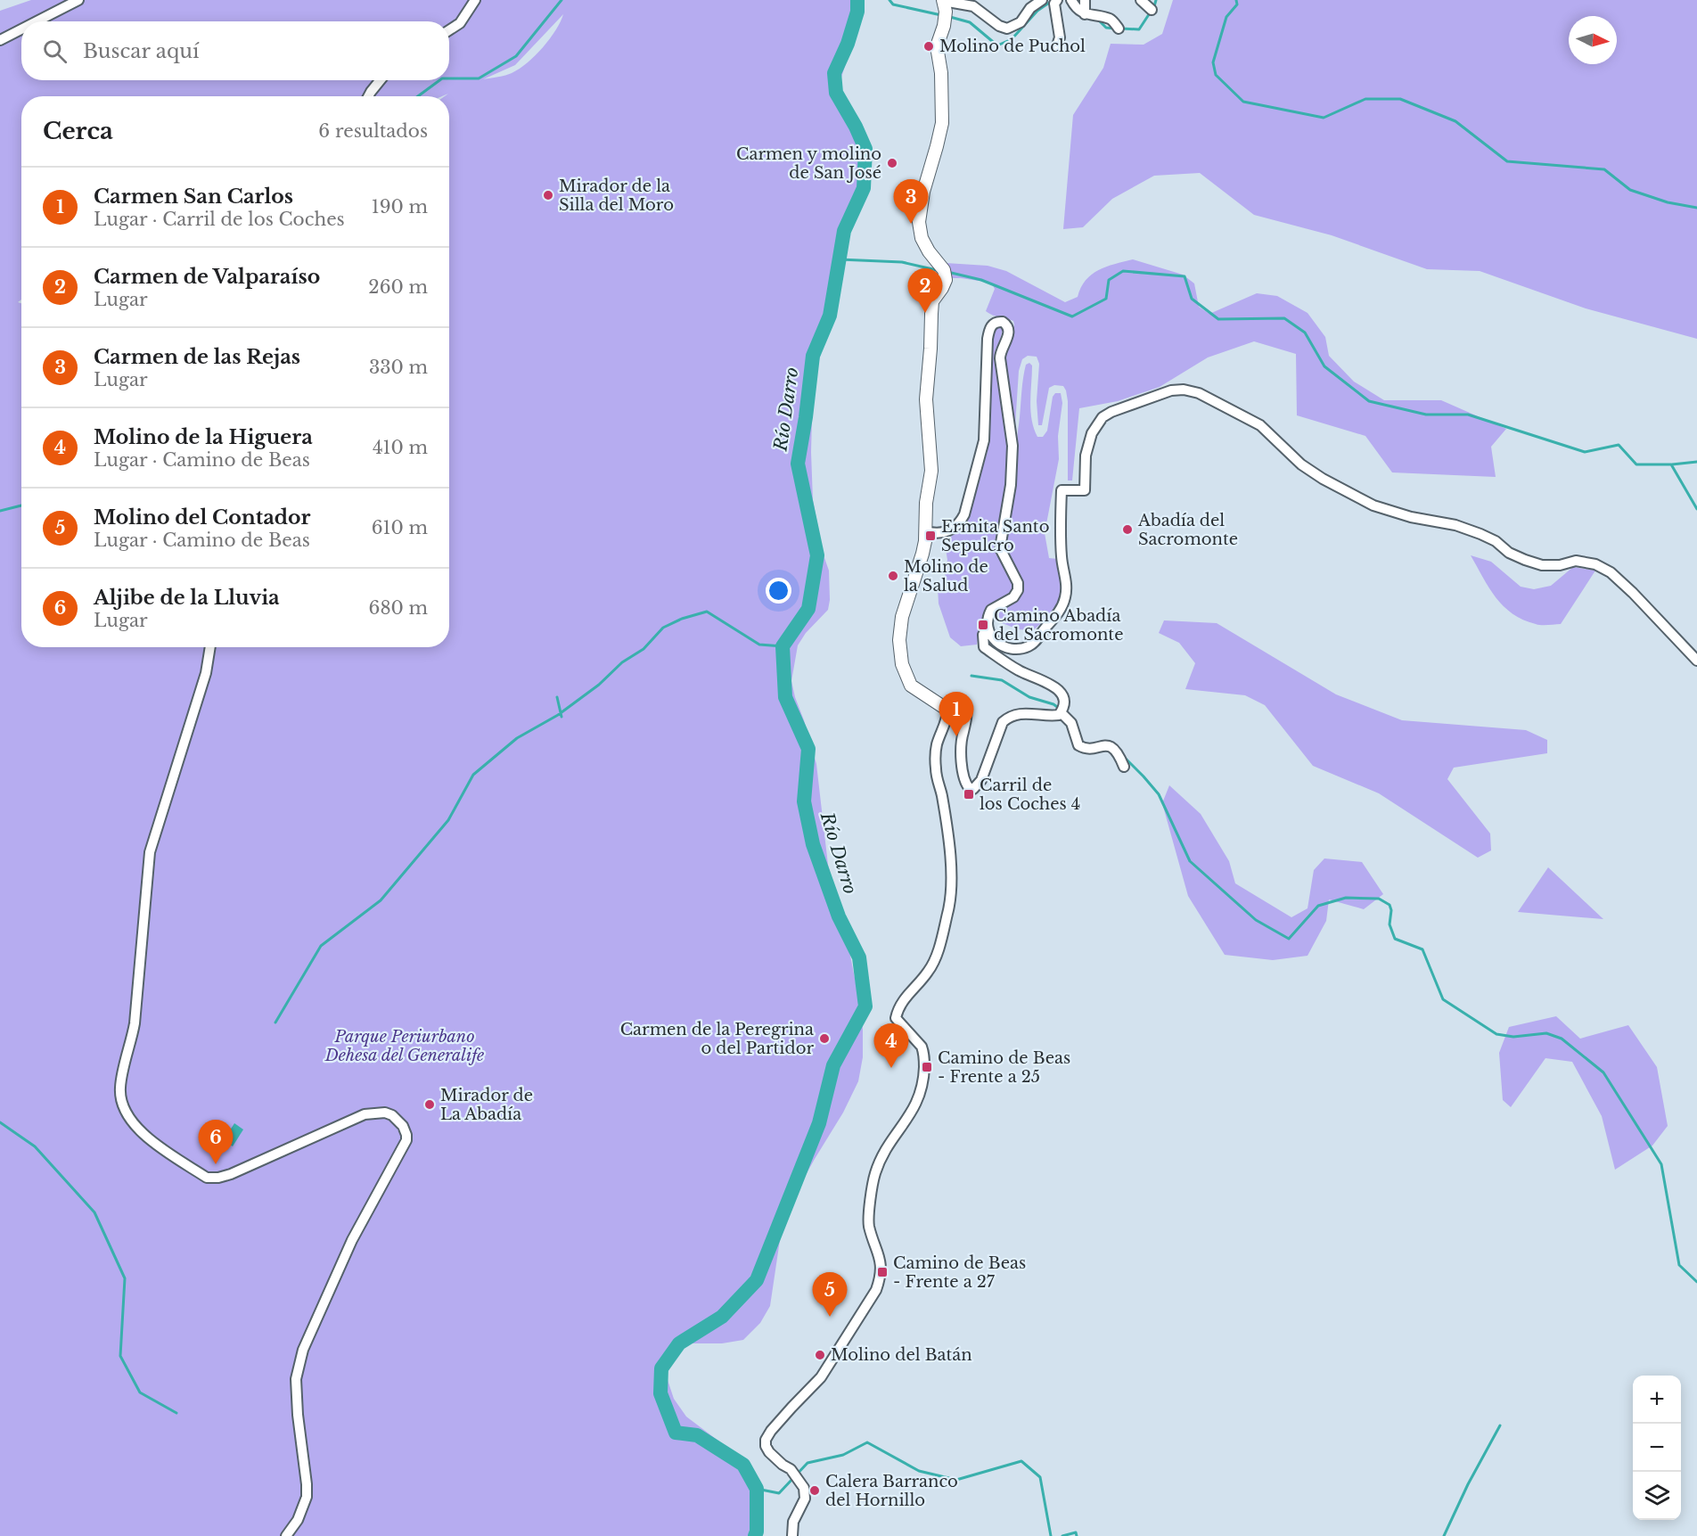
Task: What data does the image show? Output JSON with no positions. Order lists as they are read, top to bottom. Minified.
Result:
{"water":["Río Darro"],"parks":["Parque Periurbano Dehesa del Generalife"],"places":{"other":["Molino de Puchol","Carmen y molino de San José","Mirador de la Silla del Moro","Abadía del Sacromonte","Molino de la Salud","Carmen de la Peregrina o del Partidor","Mirador de La Abadía","Molino del Batán","Calera Barranco del Hornillo"],"transit":["Ermita Santo Sepulcro","Camino Abadía del Sacromonte","Carril de los Coches 4","Camino de Beas - Frente a 25","Camino de Beas - Frente a 27"]},"north":"right","page":{"search":"Buscar aquí","heading":["Cerca","6 resultados"],"list":[{"mark":"1","name":"Carmen San Carlos","note":"Lugar · Carril de los Coches","value":"190 m"},{"mark":"2","name":"Carmen de Valparaíso","note":"Lugar","value":"260 m"},{"mark":"3","name":"Carmen de las Rejas","note":"Lugar","value":"330 m"},{"mark":"4","name":"Molino de la Higuera","note":"Lugar · Camino de Beas","value":"410 m"},{"mark":"5","name":"Molino del Contador","note":"Lugar · Camino de Beas","value":"610 m"},{"mark":"6","name":"Aljibe de la Lluvia","note":"Lugar","value":"680 m"}],"pins":["3","2","1","4","6","5"],"map_buttons":["+","−"]}}
